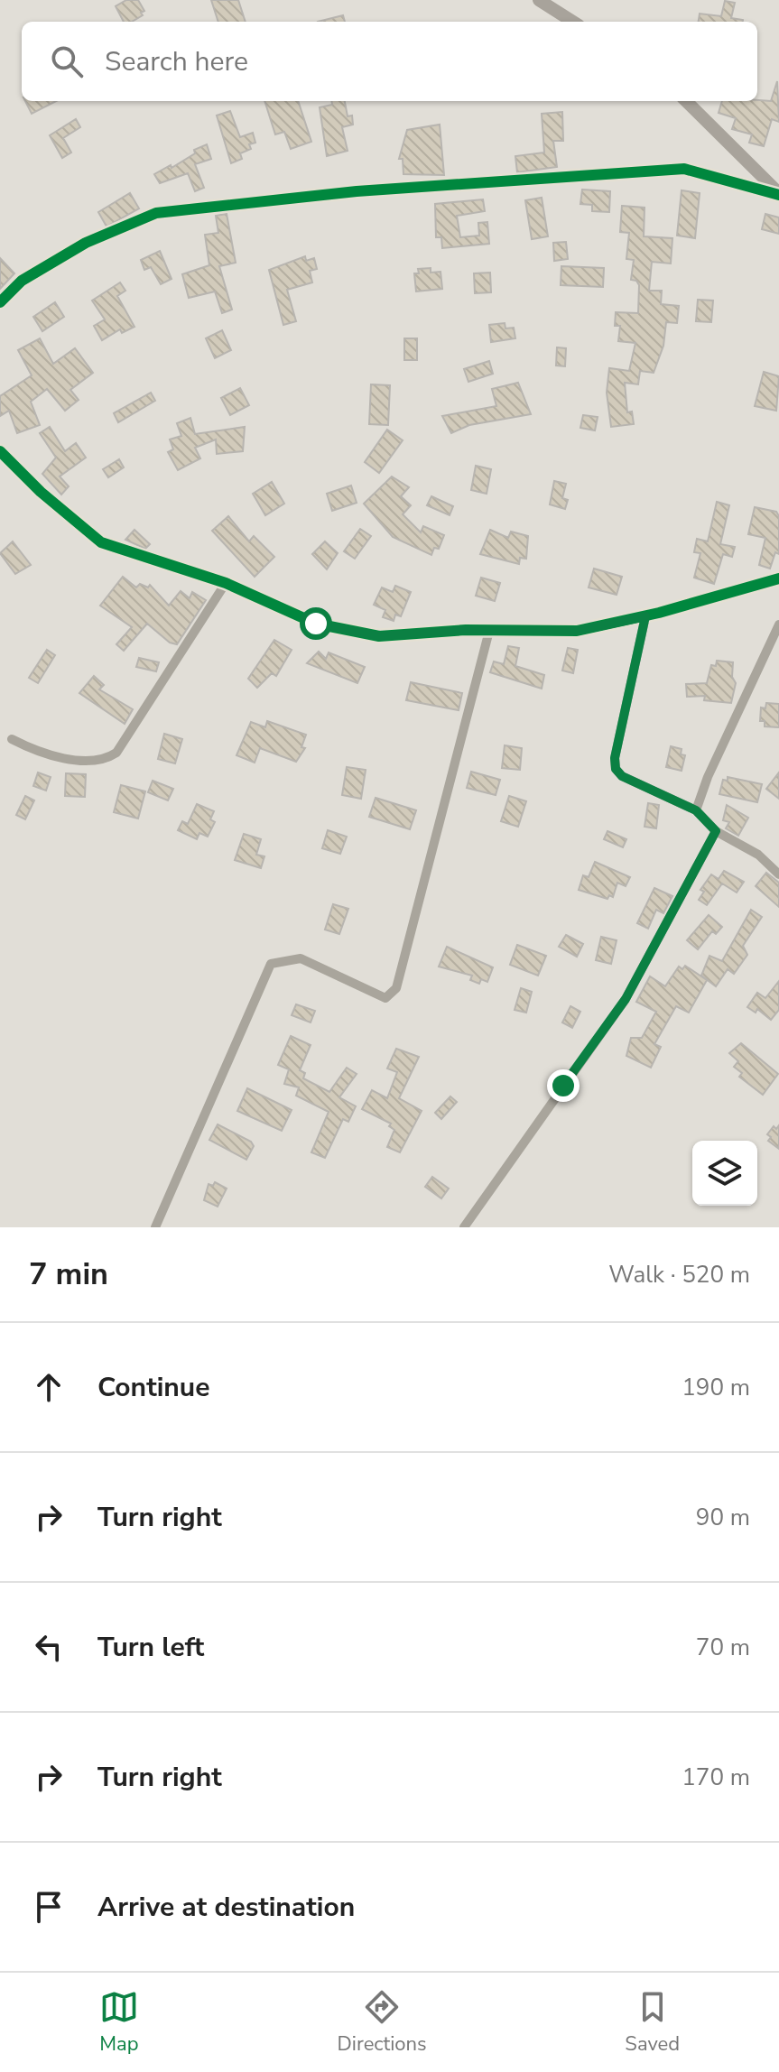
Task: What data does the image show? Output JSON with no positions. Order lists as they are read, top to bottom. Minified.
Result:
{"page":{"search":"Search here","heading":["7 min","Walk · 520 m"],"list":[["Continue","190 m"],["Turn right","90 m"],["Turn left","70 m"],["Turn right","170 m"],"Arrive at destination"],"nav":["Map","Directions","Saved"]}}
